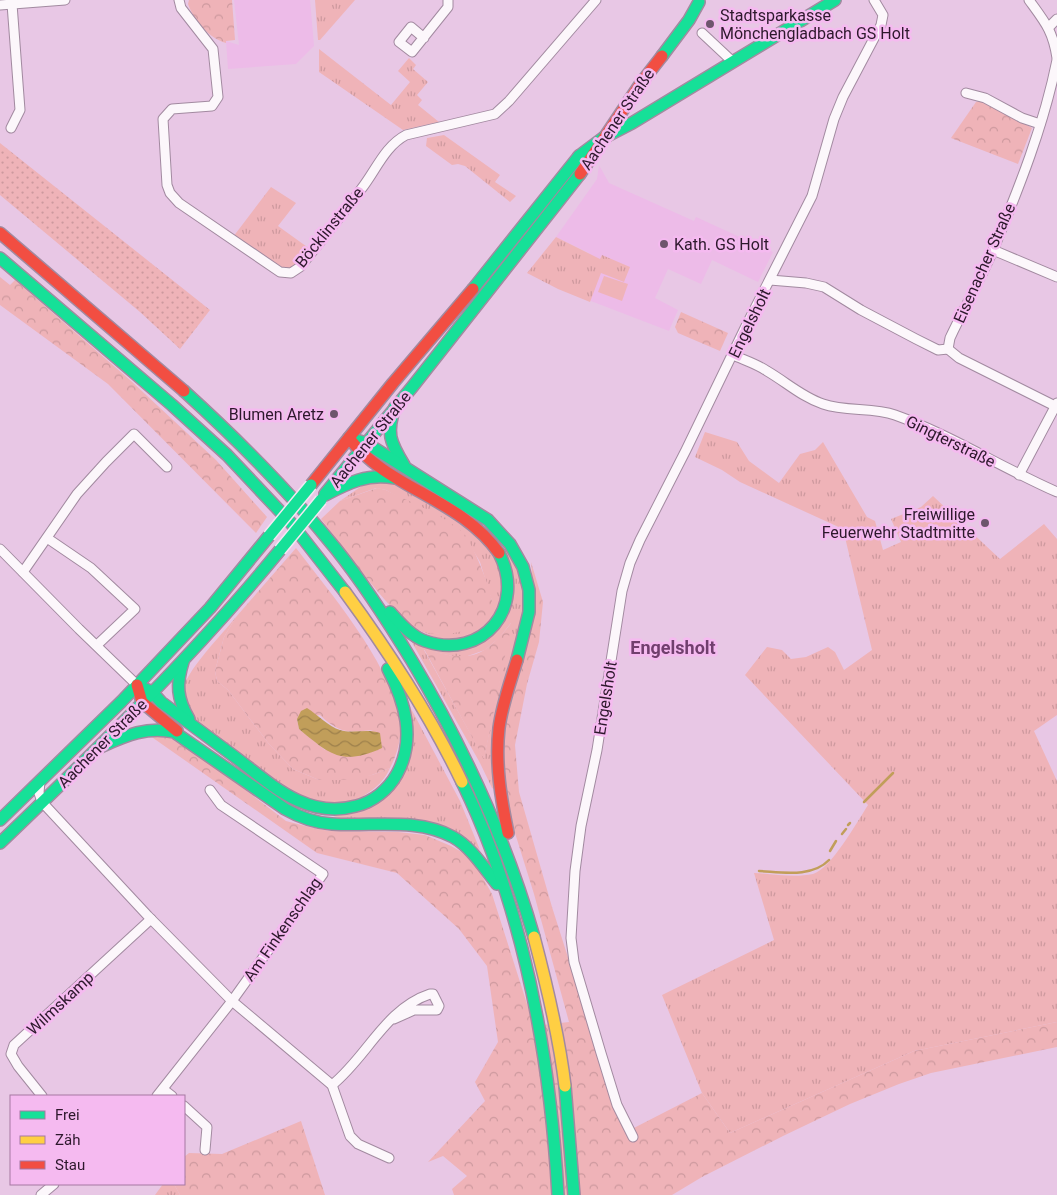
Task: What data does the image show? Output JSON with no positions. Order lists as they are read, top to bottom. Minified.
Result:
{"streets":{"main road":["Aachener Straße"],"street":["Böcklinstraße","Eisenacher Straße","Engelsholt","Gingterstraße","Am Finkenschlag","Wilmskamp"]},"crossings":[["Aachener Straße","Am Finkenschlag"],["Eisenacher Straße","Engelsholt"],["Engelsholt","Gingterstraße"],["Am Finkenschlag","Wilmskamp"]],"districts":["Engelsholt"],"places":["Stadtsparkasse Mönchengladbach GS Holt","Kath. GS Holt","Blumen Aretz","Freiwillige Feuerwehr Stadtmitte"],"legend":["Frei","Zäh","Stau"]}
